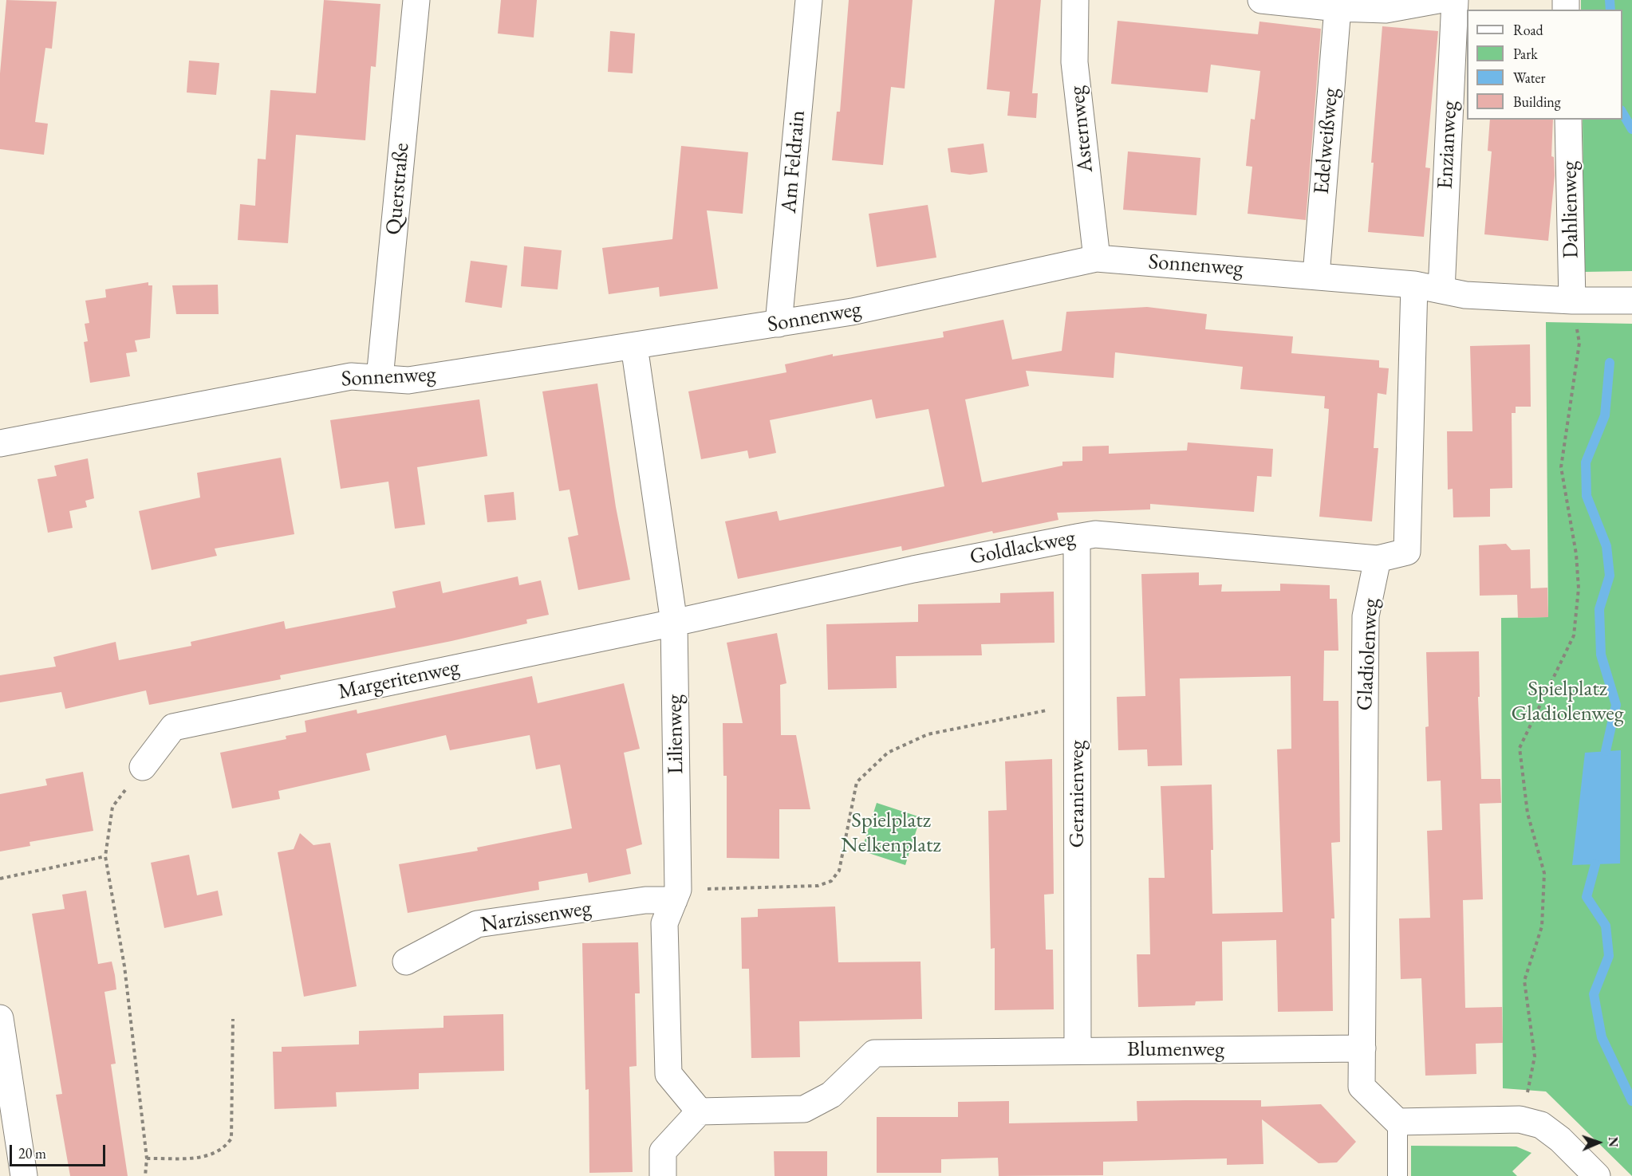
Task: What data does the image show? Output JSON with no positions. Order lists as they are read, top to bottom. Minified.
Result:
{"streets":{"street":["Asternweg","Edelweißweg","Enzianweg","Am Feldrain","Querstraße","Dahlienweg","Sonnenweg","Goldlackweg","Gladiolenweg","Margeritenweg","Lilienweg","Geranienweg","Narzissenweg","Blumenweg"]},"crossings":[["Asternweg","Sonnenweg"],["Edelweißweg","Sonnenweg"],["Enzianweg","Sonnenweg"],["Am Feldrain","Sonnenweg"],["Querstraße","Sonnenweg"],["Dahlienweg","Sonnenweg"],["Sonnenweg","Lilienweg"],["Goldlackweg","Gladiolenweg"],["Goldlackweg","Margeritenweg"],["Goldlackweg","Lilienweg"],["Goldlackweg","Geranienweg"],["Gladiolenweg","Blumenweg"],["Margeritenweg","Lilienweg"],["Lilienweg","Narzissenweg"],["Lilienweg","Blumenweg"],["Geranienweg","Blumenweg"]],"parks":["Spielplatz Gladiolenweg","Spielplatz Nelkenplatz"],"legend":["Road","Park","Water","Building"],"scale_bar":"20 m","north":"right"}
